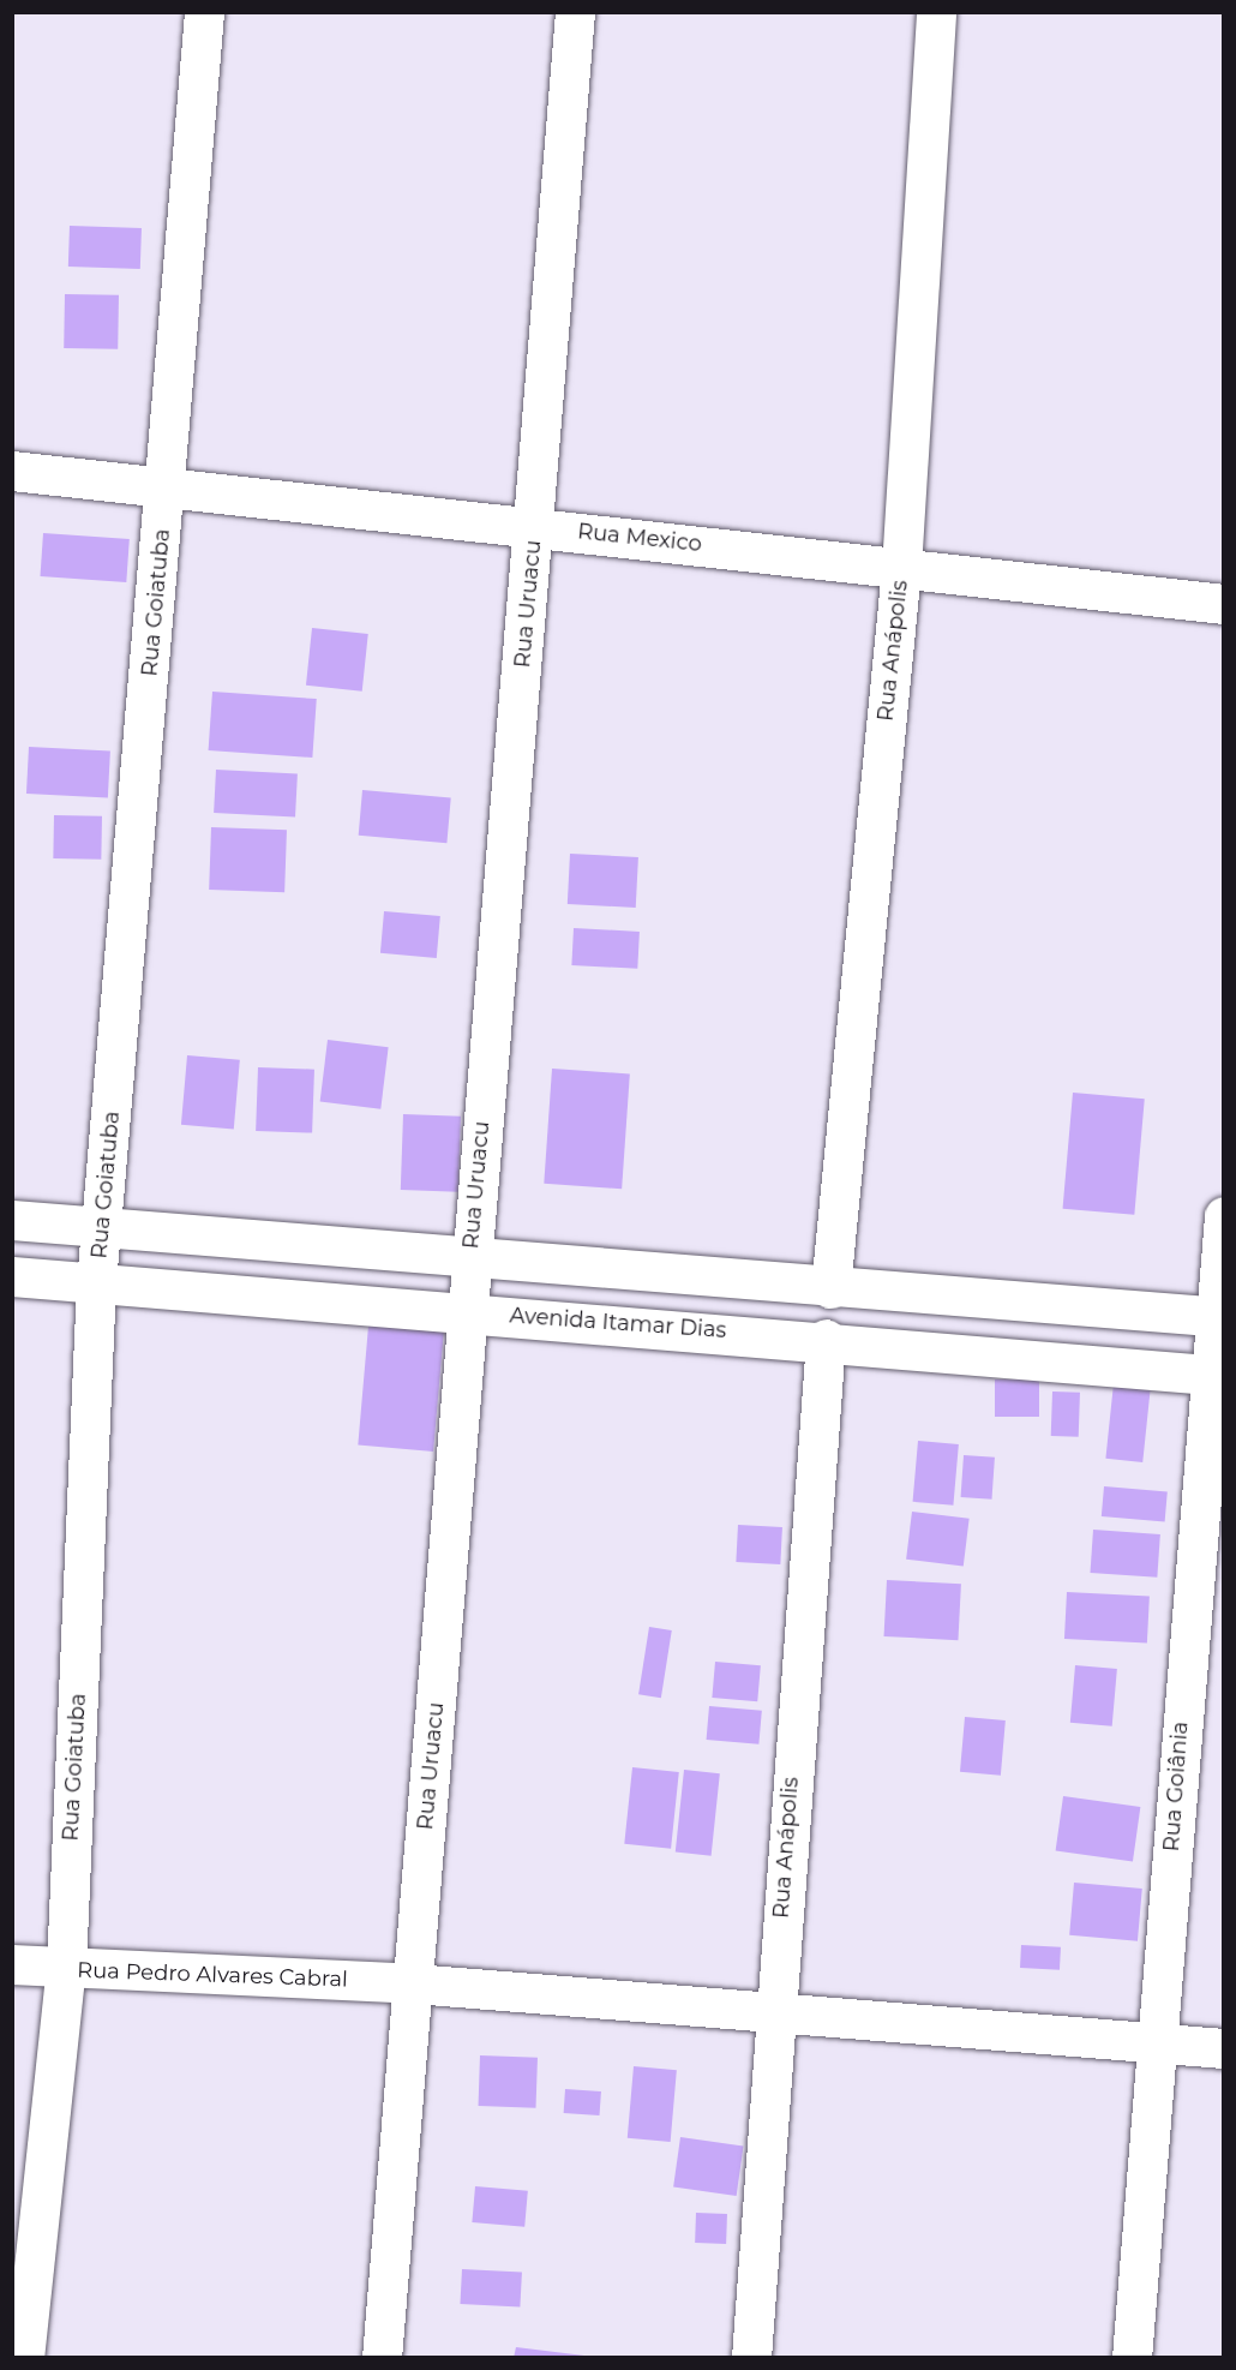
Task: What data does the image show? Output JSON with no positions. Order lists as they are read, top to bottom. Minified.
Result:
{"streets":{"street":["Rua Mexico","Rua Goiatuba","Rua Uruacu","Rua Anápolis","Avenida Itamar Dias","Rua Goiânia","Rua Pedro Alvares Cabral"]},"crossings":[["Rua Mexico","Rua Goiatuba"],["Rua Mexico","Rua Uruacu"],["Rua Mexico","Rua Anápolis"],["Rua Goiatuba","Avenida Itamar Dias"],["Rua Goiatuba","Rua Pedro Alvares Cabral"],["Rua Uruacu","Avenida Itamar Dias"],["Rua Uruacu","Rua Pedro Alvares Cabral"],["Rua Anápolis","Avenida Itamar Dias"],["Rua Anápolis","Rua Pedro Alvares Cabral"],["Avenida Itamar Dias","Rua Goiânia"],["Rua Goiânia","Rua Pedro Alvares Cabral"]]}
